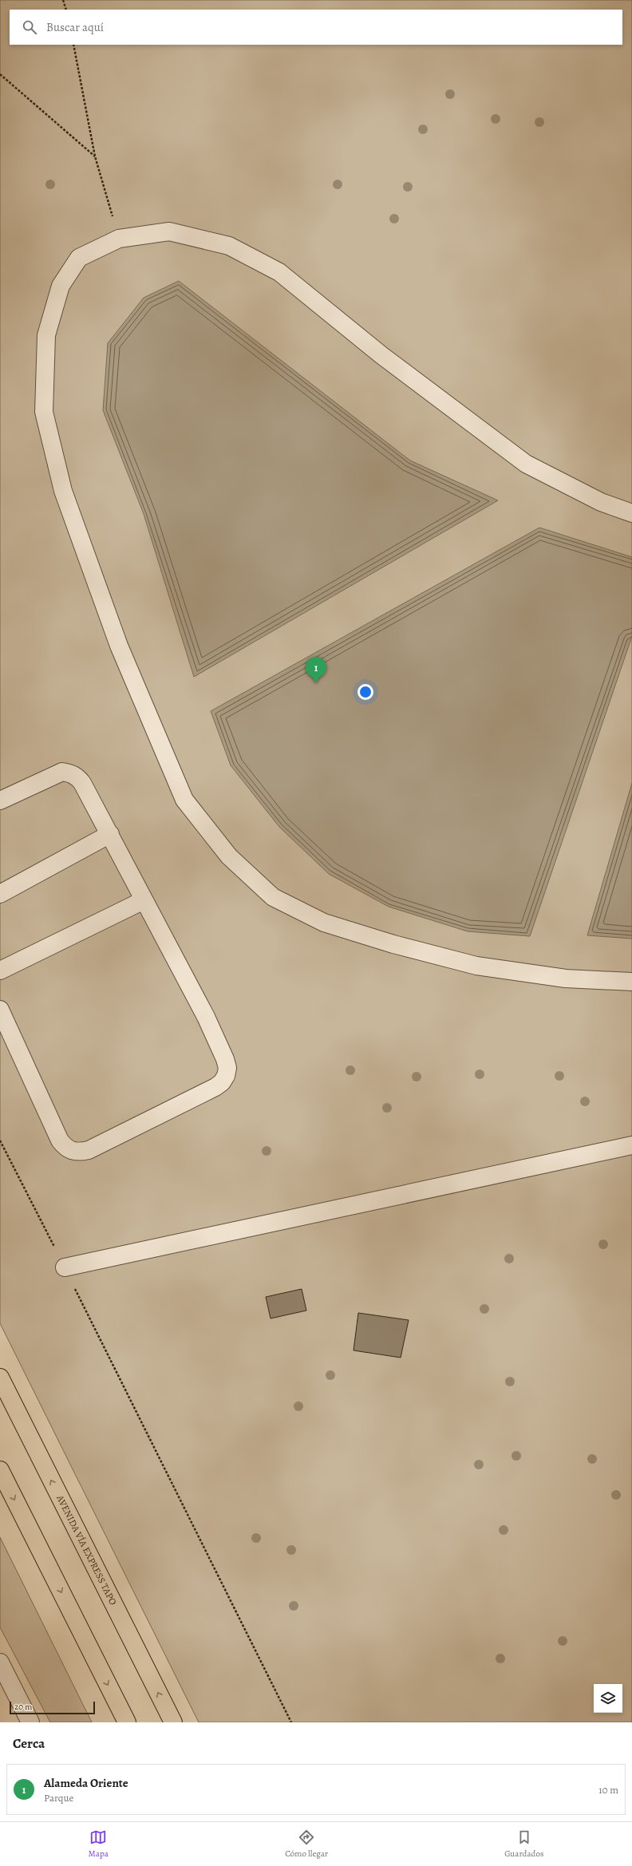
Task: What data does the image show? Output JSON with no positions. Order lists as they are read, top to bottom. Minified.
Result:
{"streets":{"main road":["AVENIDA VÍA EXPRESS TAPO"]},"scale_bar":"20 m","page":{"search":"Buscar aquí","pins":"1","scale":"20 m","heading":"Cerca","list":[{"mark":"1","name":"Alameda Oriente","note":"Parque","value":"10 m"}],"nav":["Mapa","Cómo llegar","Guardados"]}}
